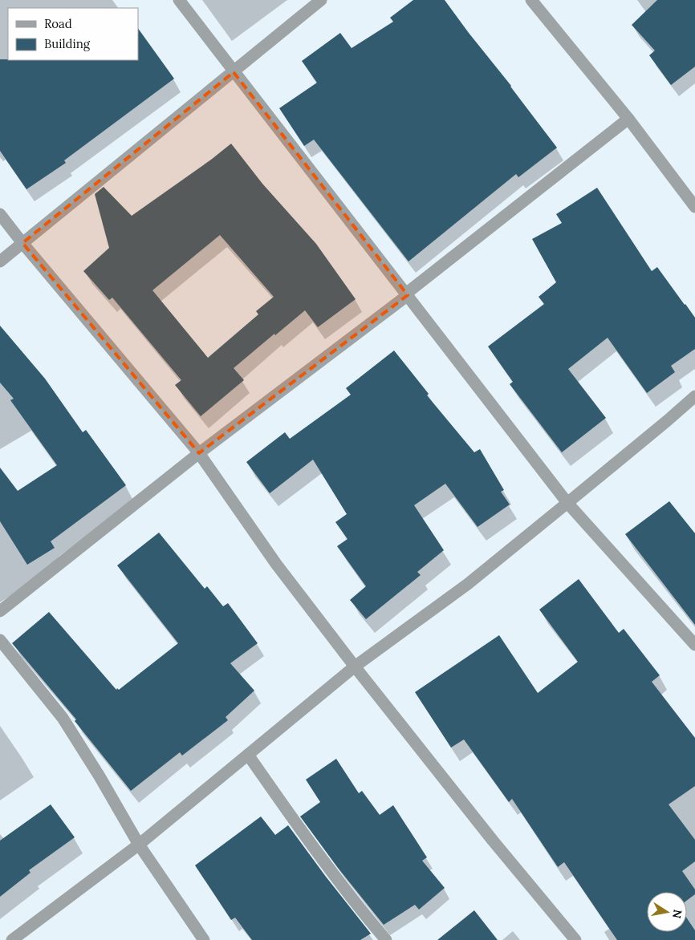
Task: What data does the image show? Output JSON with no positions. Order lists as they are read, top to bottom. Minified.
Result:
{"legend":["Road","Building"],"north":"right"}
